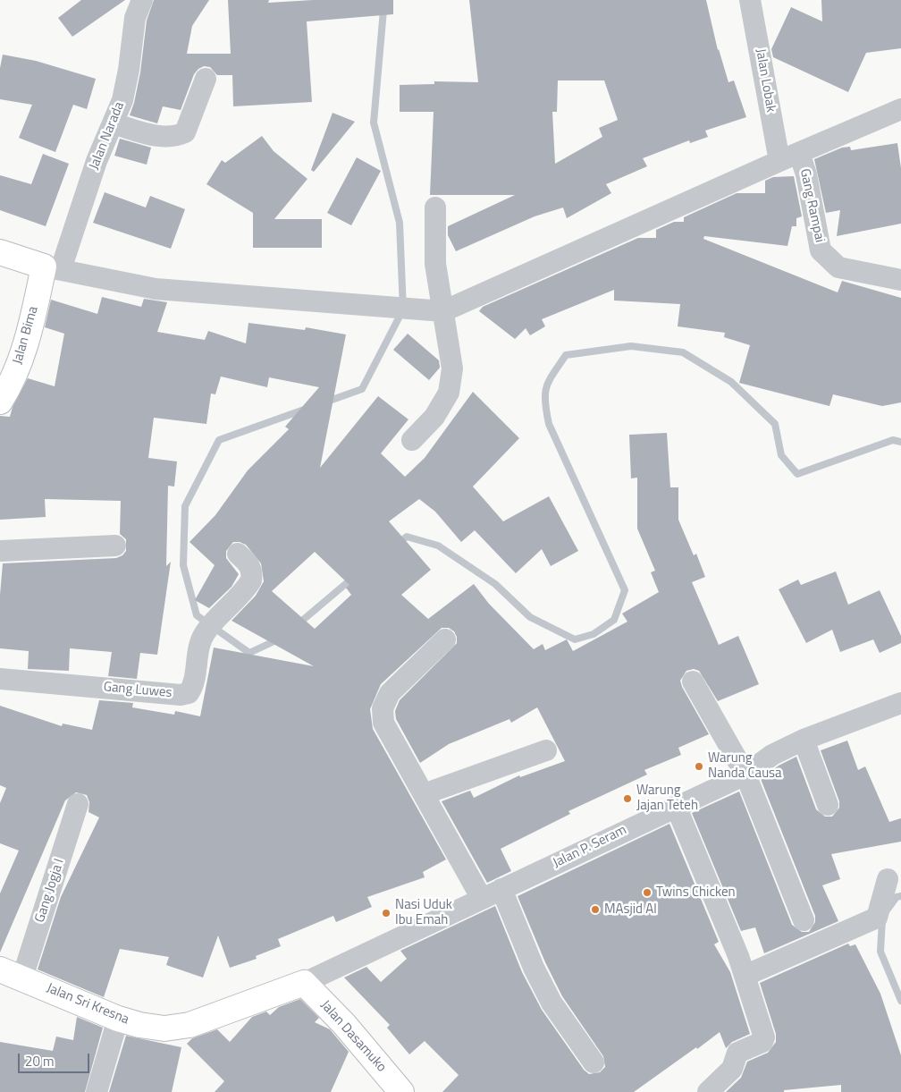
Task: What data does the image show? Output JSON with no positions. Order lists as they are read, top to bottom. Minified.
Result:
{"streets":{"main road":["Jalan Bima","Jalan Sri Kresna","Jalan Dasamuko"],"street":["Jalan Lobak","Jalan Narada","Gang Rampai","Gang Luwes","Jalan P. Seram","Gang Jogja I"]},"crossings":[["Jalan Narada","Jalan Bima"],["Jalan P. Seram","Jalan Sri Kresna"],["Jalan P. Seram","Jalan Dasamuko"],["Gang Jogja I","Jalan Sri Kresna"],["Jalan Sri Kresna","Jalan Dasamuko"]],"places":["Warung Nanda Causa","Warung Jajan Teteh","Twins Chicken","MAsjid Al","Nasi Uduk Ibu Emah"],"scale_bar":"20 m"}
